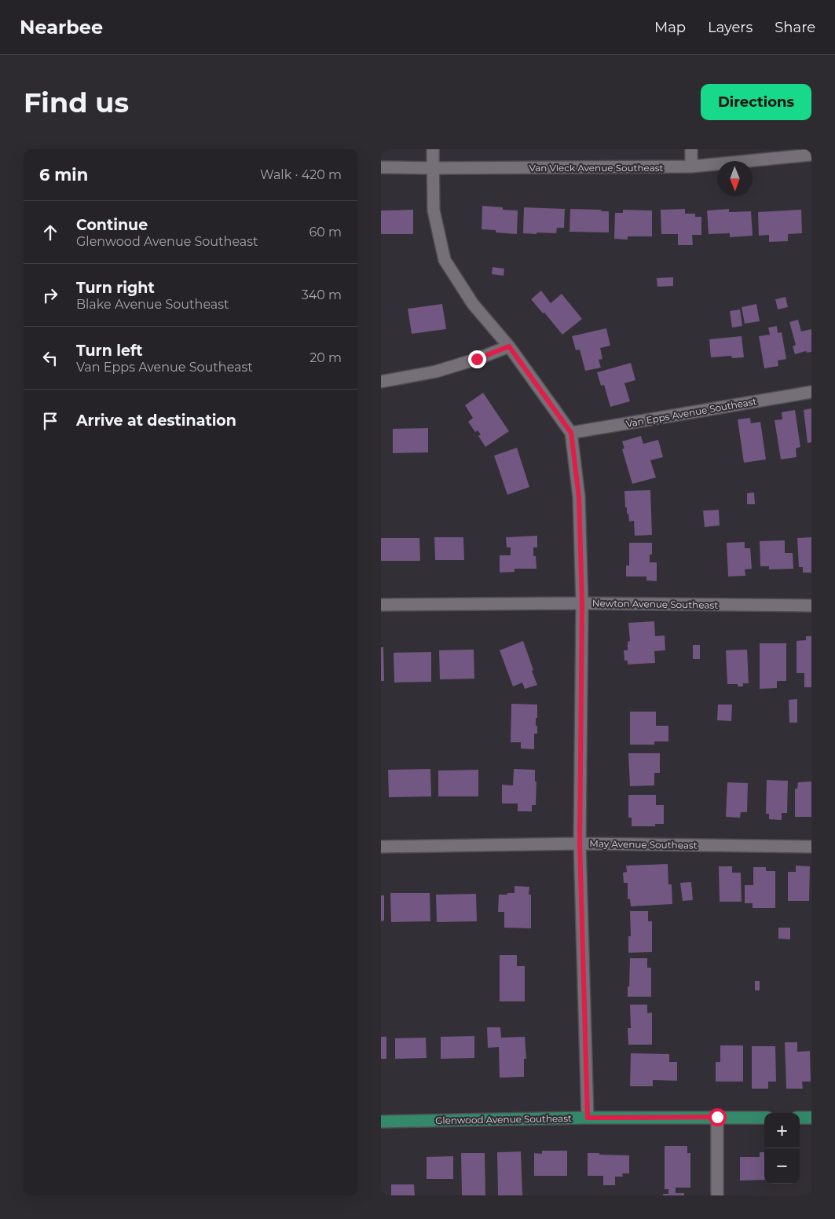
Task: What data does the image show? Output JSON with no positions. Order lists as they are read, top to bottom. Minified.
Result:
{"streets":{"main road":["Glenwood Avenue Southeast"],"street":["Van Vleck Avenue Southeast","Van Epps Avenue Southeast","Newton Avenue Southeast","May Avenue Southeast"]},"north":"bottom","page":{"header":"Nearbee","nav":["Map","Layers","Share"],"buttons":"Directions","title":"Find us","heading":["6 min","Walk · 420 m"],"list":[["Continue","Glenwood Avenue Southeast","60 m"],["Turn right","Blake Avenue Southeast","340 m"],["Turn left","Van Epps Avenue Southeast","20 m"],"Arrive at destination"],"map_buttons":["+","−"]}}
